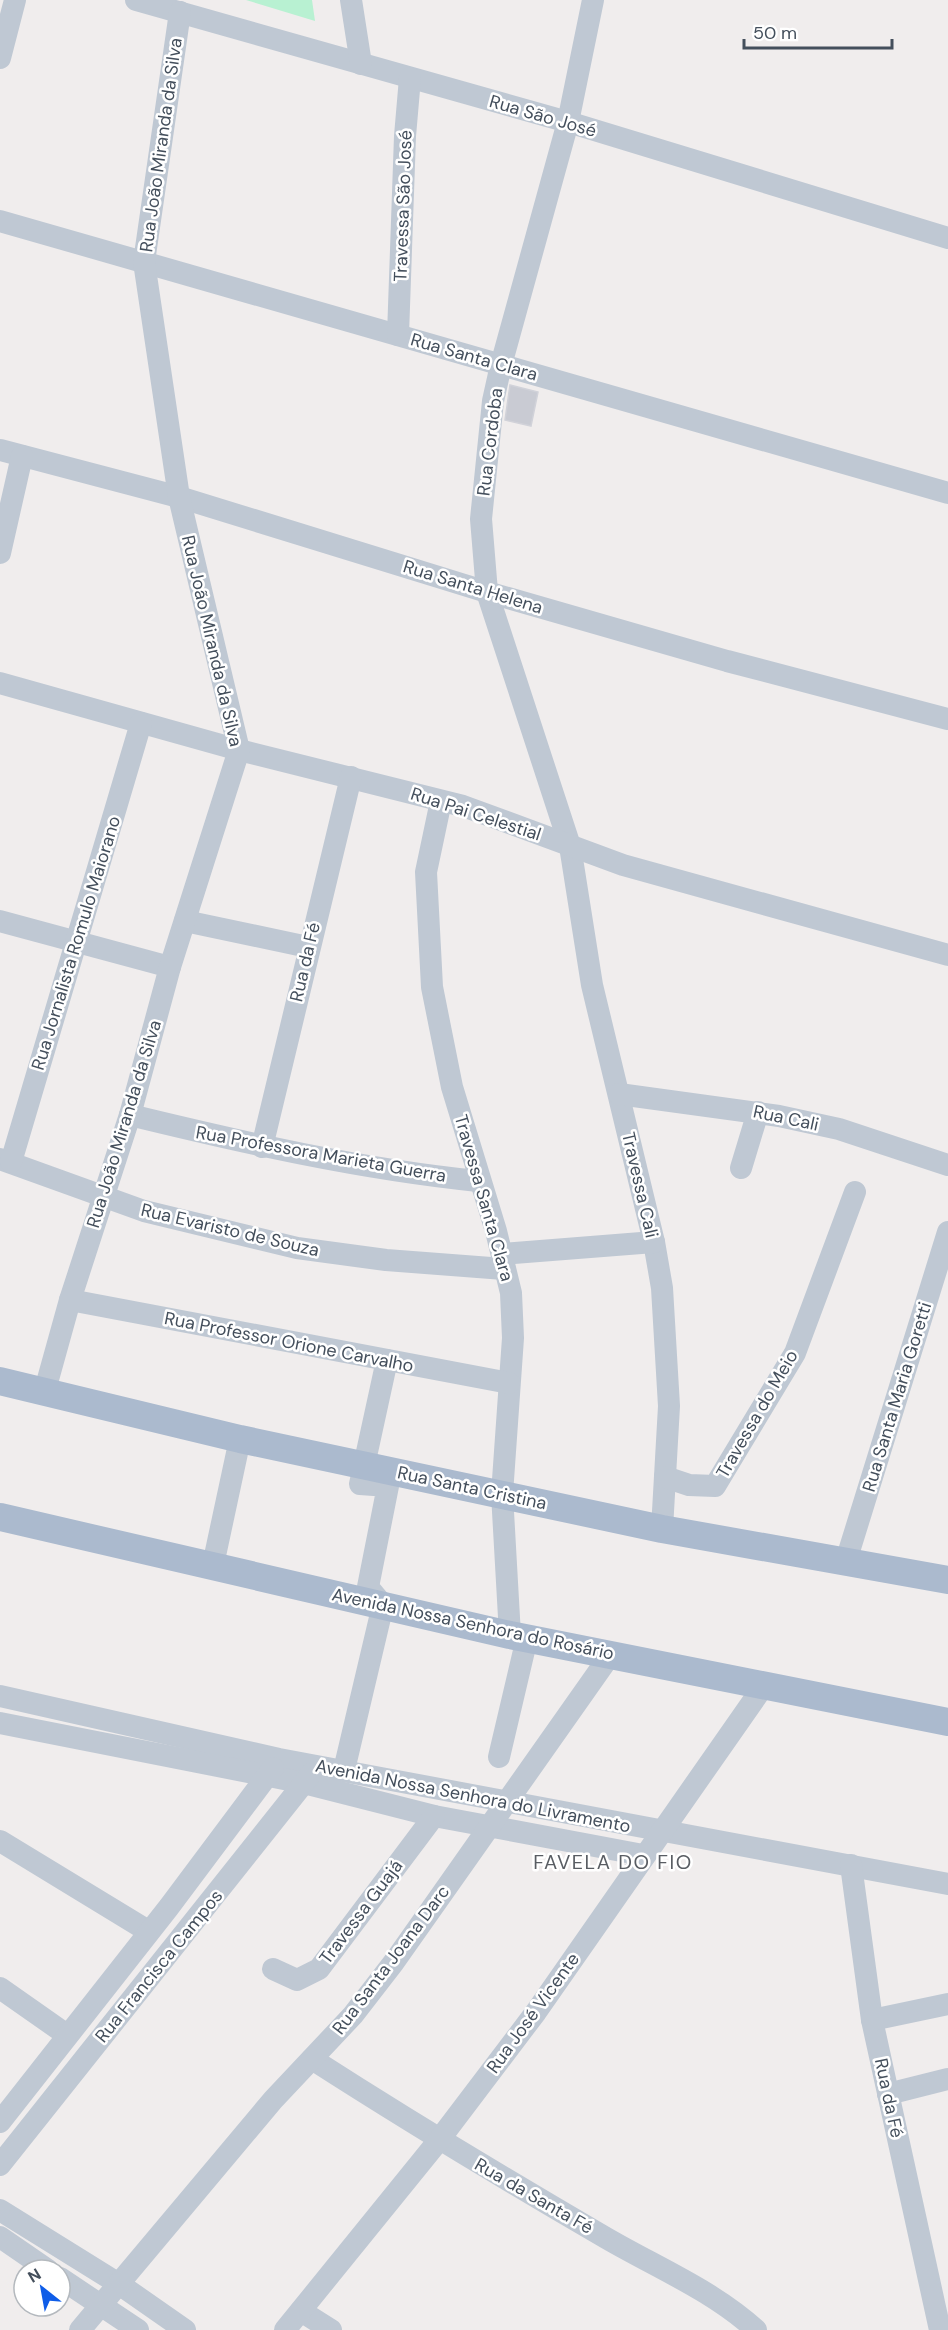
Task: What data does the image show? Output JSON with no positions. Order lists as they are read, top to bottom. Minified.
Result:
{"streets":{"main road":["Rua Santa Cristina","Avenida Nossa Senhora do Rosário"],"street":["Rua São José","Rua João Miranda da Silva","Travessa São José","Rua Santa Clara","Rua Cordoba","Rua Santa Helena","Rua Pai Celestial","Rua Jornalista Romulo Maiorano","Rua da Fé","Rua Cali","Rua Professora Marieta Guerra","Travessa Cali","Travessa Santa Clara","Rua Evaristo de Souza","Rua Professor Orione Carvalho","Rua Santa Maria Goretti","Travessa do Meio","Avenida Nossa Senhora do Livramento","Travessa Guajá","Rua Santa Joana Darc","Rua Francisca Campos","Rua José Vicente","Rua da Santa Fé"]},"crossings":[["Rua São José","Rua João Miranda da Silva"],["Rua São José","Travessa São José"],["Rua São José","Rua Cordoba"],["Rua João Miranda da Silva","Rua Santa Clara"],["Rua João Miranda da Silva","Rua Santa Helena"],["Rua João Miranda da Silva","Rua Pai Celestial"],["Rua João Miranda da Silva","Rua Professora Marieta Guerra"],["Rua João Miranda da Silva","Rua Evaristo de Souza"],["Rua João Miranda da Silva","Rua Professor Orione Carvalho"],["Rua João Miranda da Silva","Rua Santa Cristina"],["Travessa São José","Rua Santa Clara"],["Rua Santa Clara","Rua Cordoba"],["Rua Cordoba","Rua Santa Helena"],["Rua Cordoba","Rua Pai Celestial"],["Rua Cordoba","Travessa Cali"],["Rua Pai Celestial","Rua Jornalista Romulo Maiorano"],["Rua Pai Celestial","Rua da Fé"],["Rua Pai Celestial","Travessa Cali"],["Rua Pai Celestial","Travessa Santa Clara"],["Rua Jornalista Romulo Maiorano","Rua Evaristo de Souza"],["Rua da Fé","Rua Professora Marieta Guerra"],["Rua da Fé","Avenida Nossa Senhora do Livramento"],["Rua Cali","Travessa Cali"],["Rua Professora Marieta Guerra","Travessa Santa Clara"],["Travessa Cali","Rua Evaristo de Souza"],["Travessa Cali","Travessa do Meio"],["Travessa Cali","Rua Santa Cristina"],["Travessa Santa Clara","Rua Evaristo de Souza"],["Travessa Santa Clara","Rua Professor Orione Carvalho"],["Travessa Santa Clara","Rua Santa Cristina"],["Travessa Santa Clara","Avenida Nossa Senhora do Rosário"],["Rua Santa Maria Goretti","Rua Santa Cristina"],["Avenida Nossa Senhora do Rosário","Rua Santa Joana Darc"],["Avenida Nossa Senhora do Rosário","Rua José Vicente"],["Avenida Nossa Senhora do Livramento","Travessa Guajá"],["Avenida Nossa Senhora do Livramento","Rua Santa Joana Darc"],["Avenida Nossa Senhora do Livramento","Rua Francisca Campos"],["Avenida Nossa Senhora do Livramento","Rua José Vicente"],["Rua Santa Joana Darc","Rua da Santa Fé"],["Rua José Vicente","Rua da Santa Fé"]],"districts":["FAVELA DO FIO"],"scale_bar":"50 m","north":"top left"}
